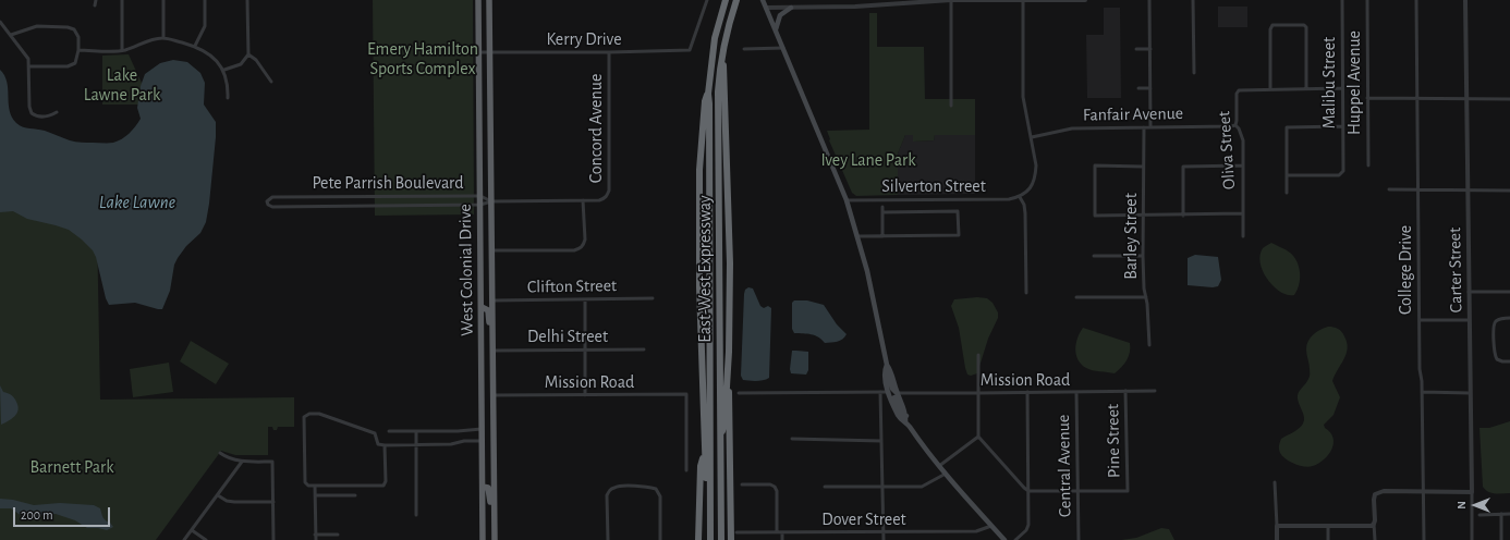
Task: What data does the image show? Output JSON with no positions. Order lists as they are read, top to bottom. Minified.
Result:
{"streets":{"highway":["East-West Expressway","West Colonial Drive"],"street":["Kerry Drive","Malibu Street","Huppel Avenue","Fanfair Avenue","Concord Avenue","Oliva Street","Pete Parrish Boulevard","Silverton Street","Barley Street","College Drive","Carter Street","Clifton Street","Delhi Street","Mission Road","Pine Street","Central Avenue","Dover Street"]},"crossings":[["Kerry Drive","Concord Avenue"],["Kerry Drive","West Colonial Drive"],["Fanfair Avenue","Oliva Street"],["Fanfair Avenue","Barley Street"],["Concord Avenue","West Colonial Drive"],["Pete Parrish Boulevard","West Colonial Drive"],["West Colonial Drive","Clifton Street"],["West Colonial Drive","Delhi Street"],["West Colonial Drive","Mission Road"],["Mission Road","Pine Street"],["Mission Road","Central Avenue"],["Pine Street","Central Avenue"]],"water":["Lake Lawne"],"parks":["Emery Hamilton Sports Complex","Lake Lawne Park","Ivey Lane Park","Barnett Park"],"scale_bar":"200 m","north":"left"}
